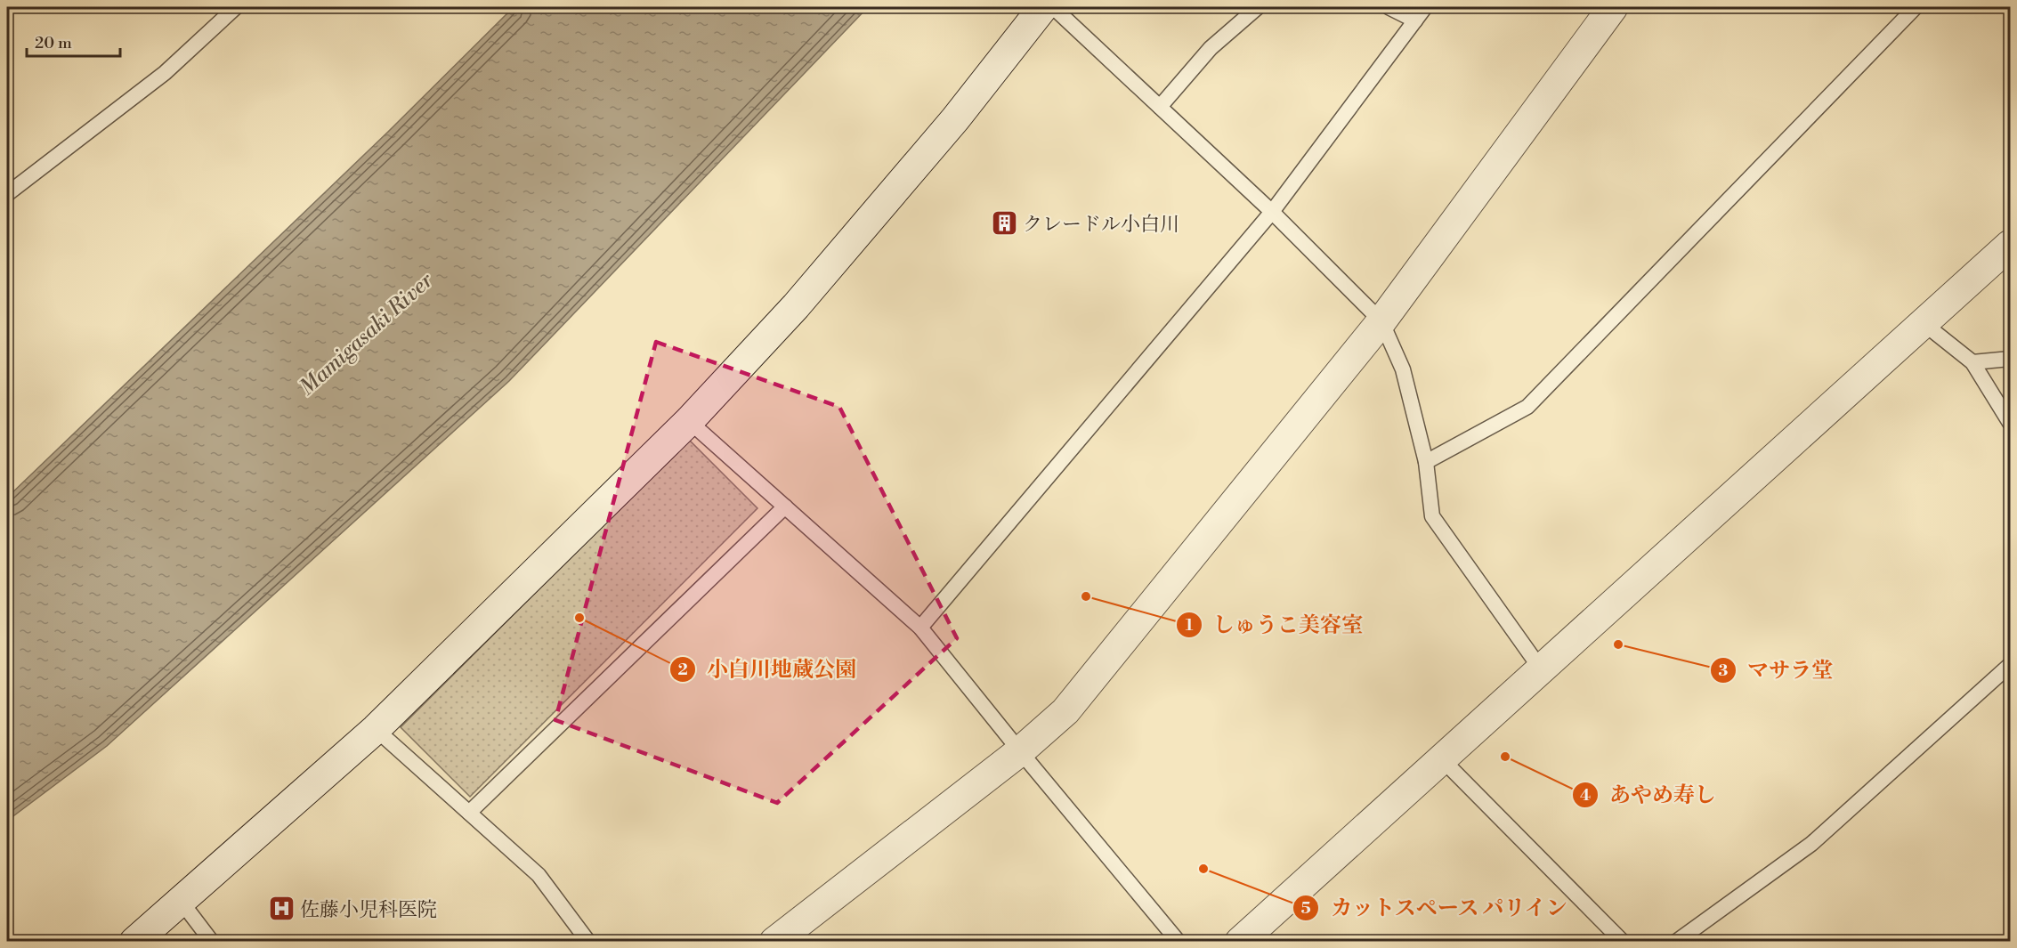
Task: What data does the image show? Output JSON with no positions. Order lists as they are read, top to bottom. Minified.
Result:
{"water":["Mamigasaki River"],"places":{"building":["クレードル小白川"],"other":["しゅうこ美容室","小白川地蔵公園","マサラ堂","あやめ寿し","カットスペース パリイン"],"hospital":["佐藤小児科医院"]},"scale_bar":"20 m"}
